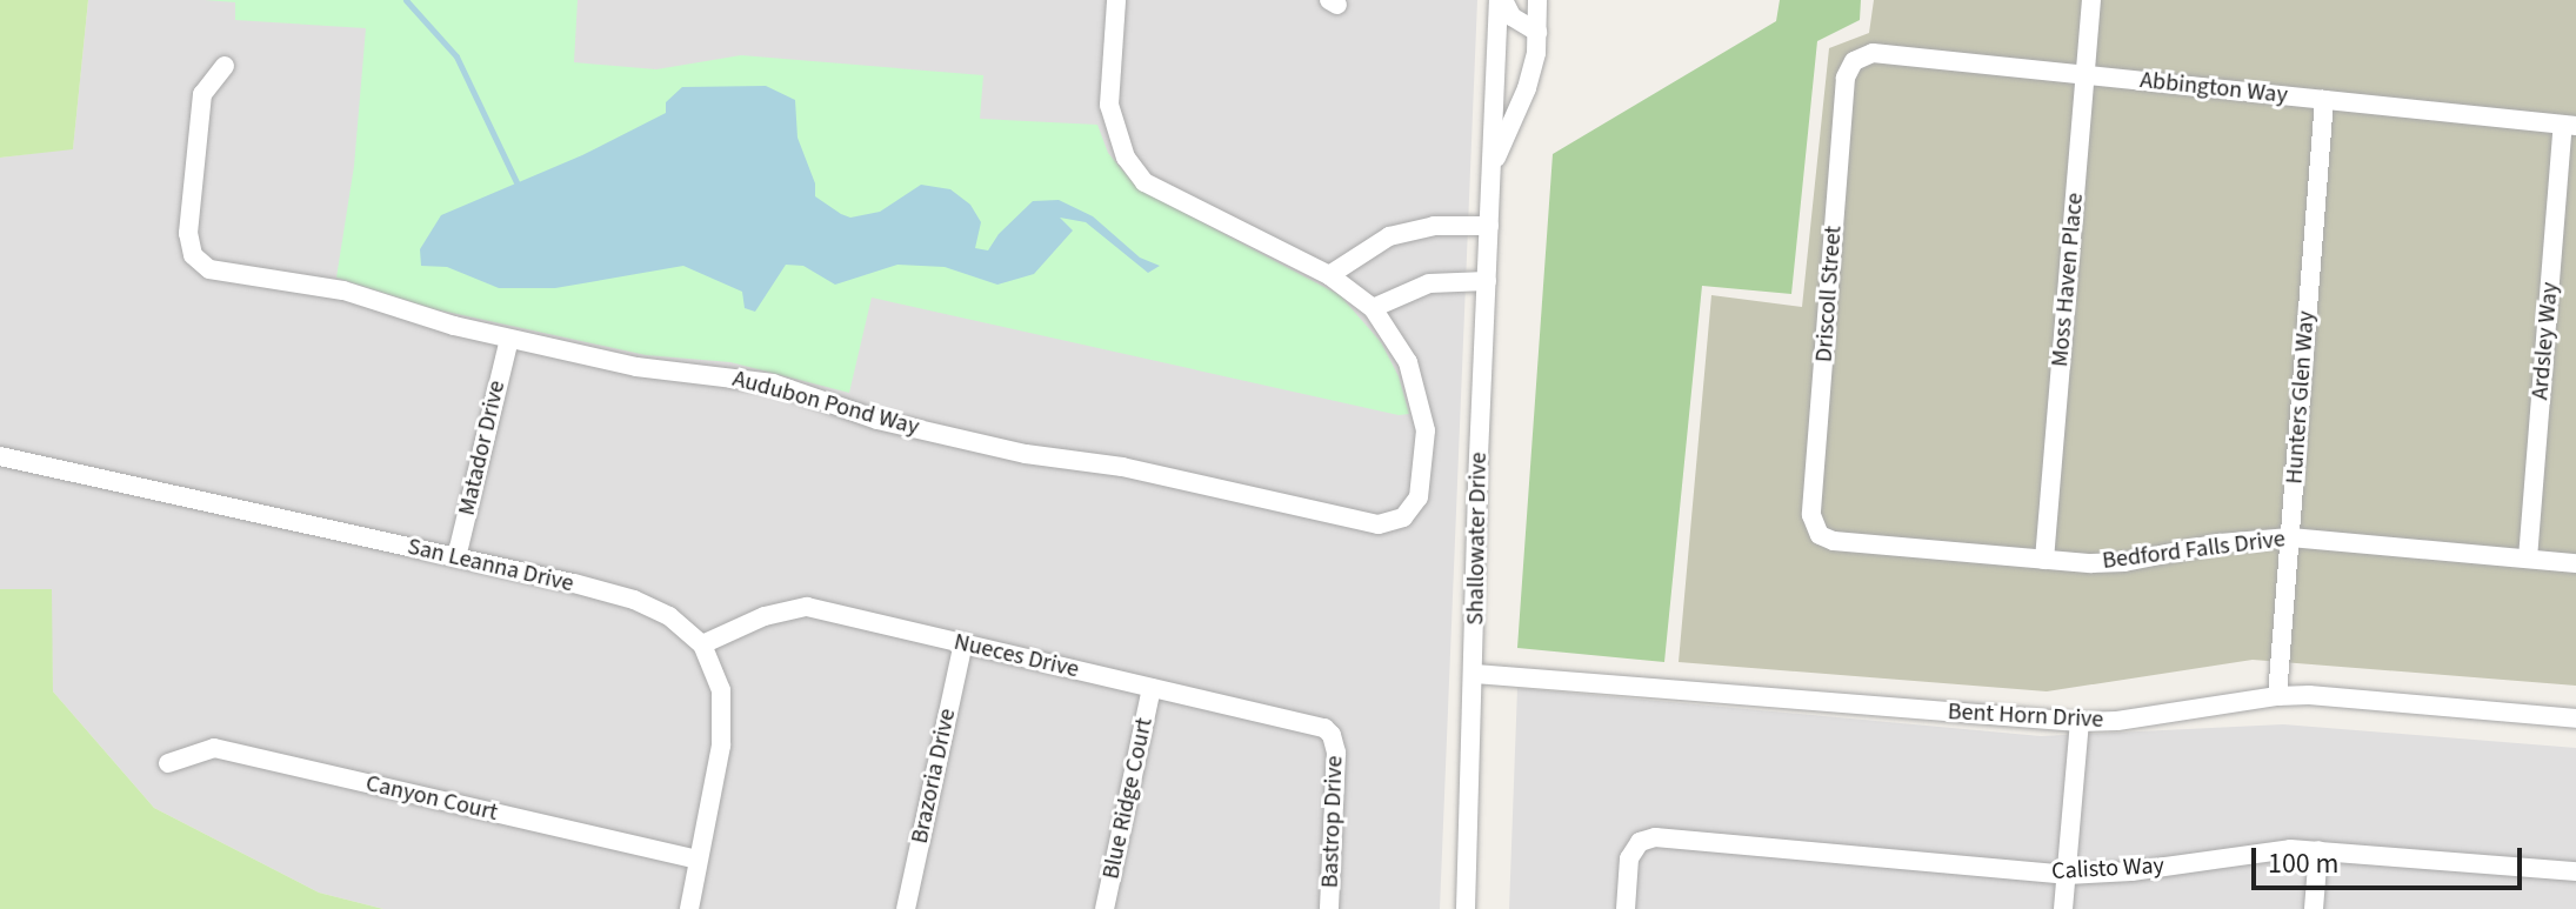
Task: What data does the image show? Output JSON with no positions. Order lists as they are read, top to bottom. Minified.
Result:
{"streets":{"street":["Abbington Way","Moss Haven Place","Driscoll Street","Ardsley Way","Hunters Glen Way","Audubon Pond Way","Matador Drive","Shallowater Drive","Bedford Falls Drive","San Leanna Drive","Nueces Drive","Bent Horn Drive","Brazoria Drive","Canyon Court","Blue Ridge Court","Bastrop Drive","Calisto Way"]},"crossings":[["Abbington Way","Moss Haven Place"],["Abbington Way","Driscoll Street"],["Abbington Way","Ardsley Way"],["Abbington Way","Hunters Glen Way"],["Moss Haven Place","Bedford Falls Drive"],["Driscoll Street","Bedford Falls Drive"],["Ardsley Way","Bedford Falls Drive"],["Hunters Glen Way","Bedford Falls Drive"],["Hunters Glen Way","Bent Horn Drive"],["Audubon Pond Way","Matador Drive"],["Matador Drive","San Leanna Drive"],["Shallowater Drive","Bent Horn Drive"],["San Leanna Drive","Nueces Drive"],["San Leanna Drive","Canyon Court"],["Nueces Drive","Brazoria Drive"],["Nueces Drive","Blue Ridge Court"],["Nueces Drive","Bastrop Drive"]],"scale_bar":"100 m"}
